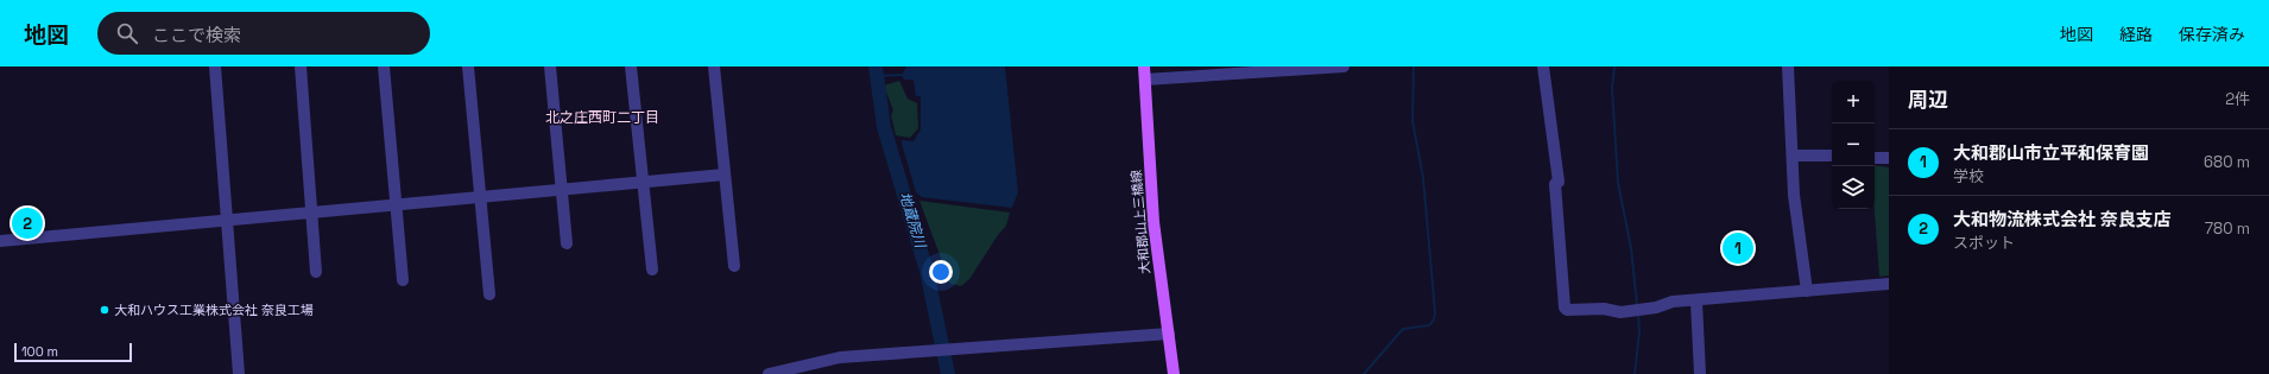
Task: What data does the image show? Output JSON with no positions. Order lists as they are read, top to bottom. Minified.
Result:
{"streets":{"main road":["大和郡山上三橋線"]},"districts":["北之庄西町二丁目"],"water":["地蔵院川"],"places":["大和ハウス工業株式会社 奈良工場"],"scale_bar":"100 m","page":{"header":"地図","search":"ここで検索","nav":["地図","経路","保存済み"],"heading":["周辺","2件"],"map_buttons":["+","−"],"list":[{"mark":"1","name":"大和郡山市立平和保育園","note":"学校","value":"680 m"},{"mark":"2","name":"大和物流株式会社 奈良支店","note":"スポット","value":"780 m"}],"pins":["2","1"],"scale":"100 m"}}
